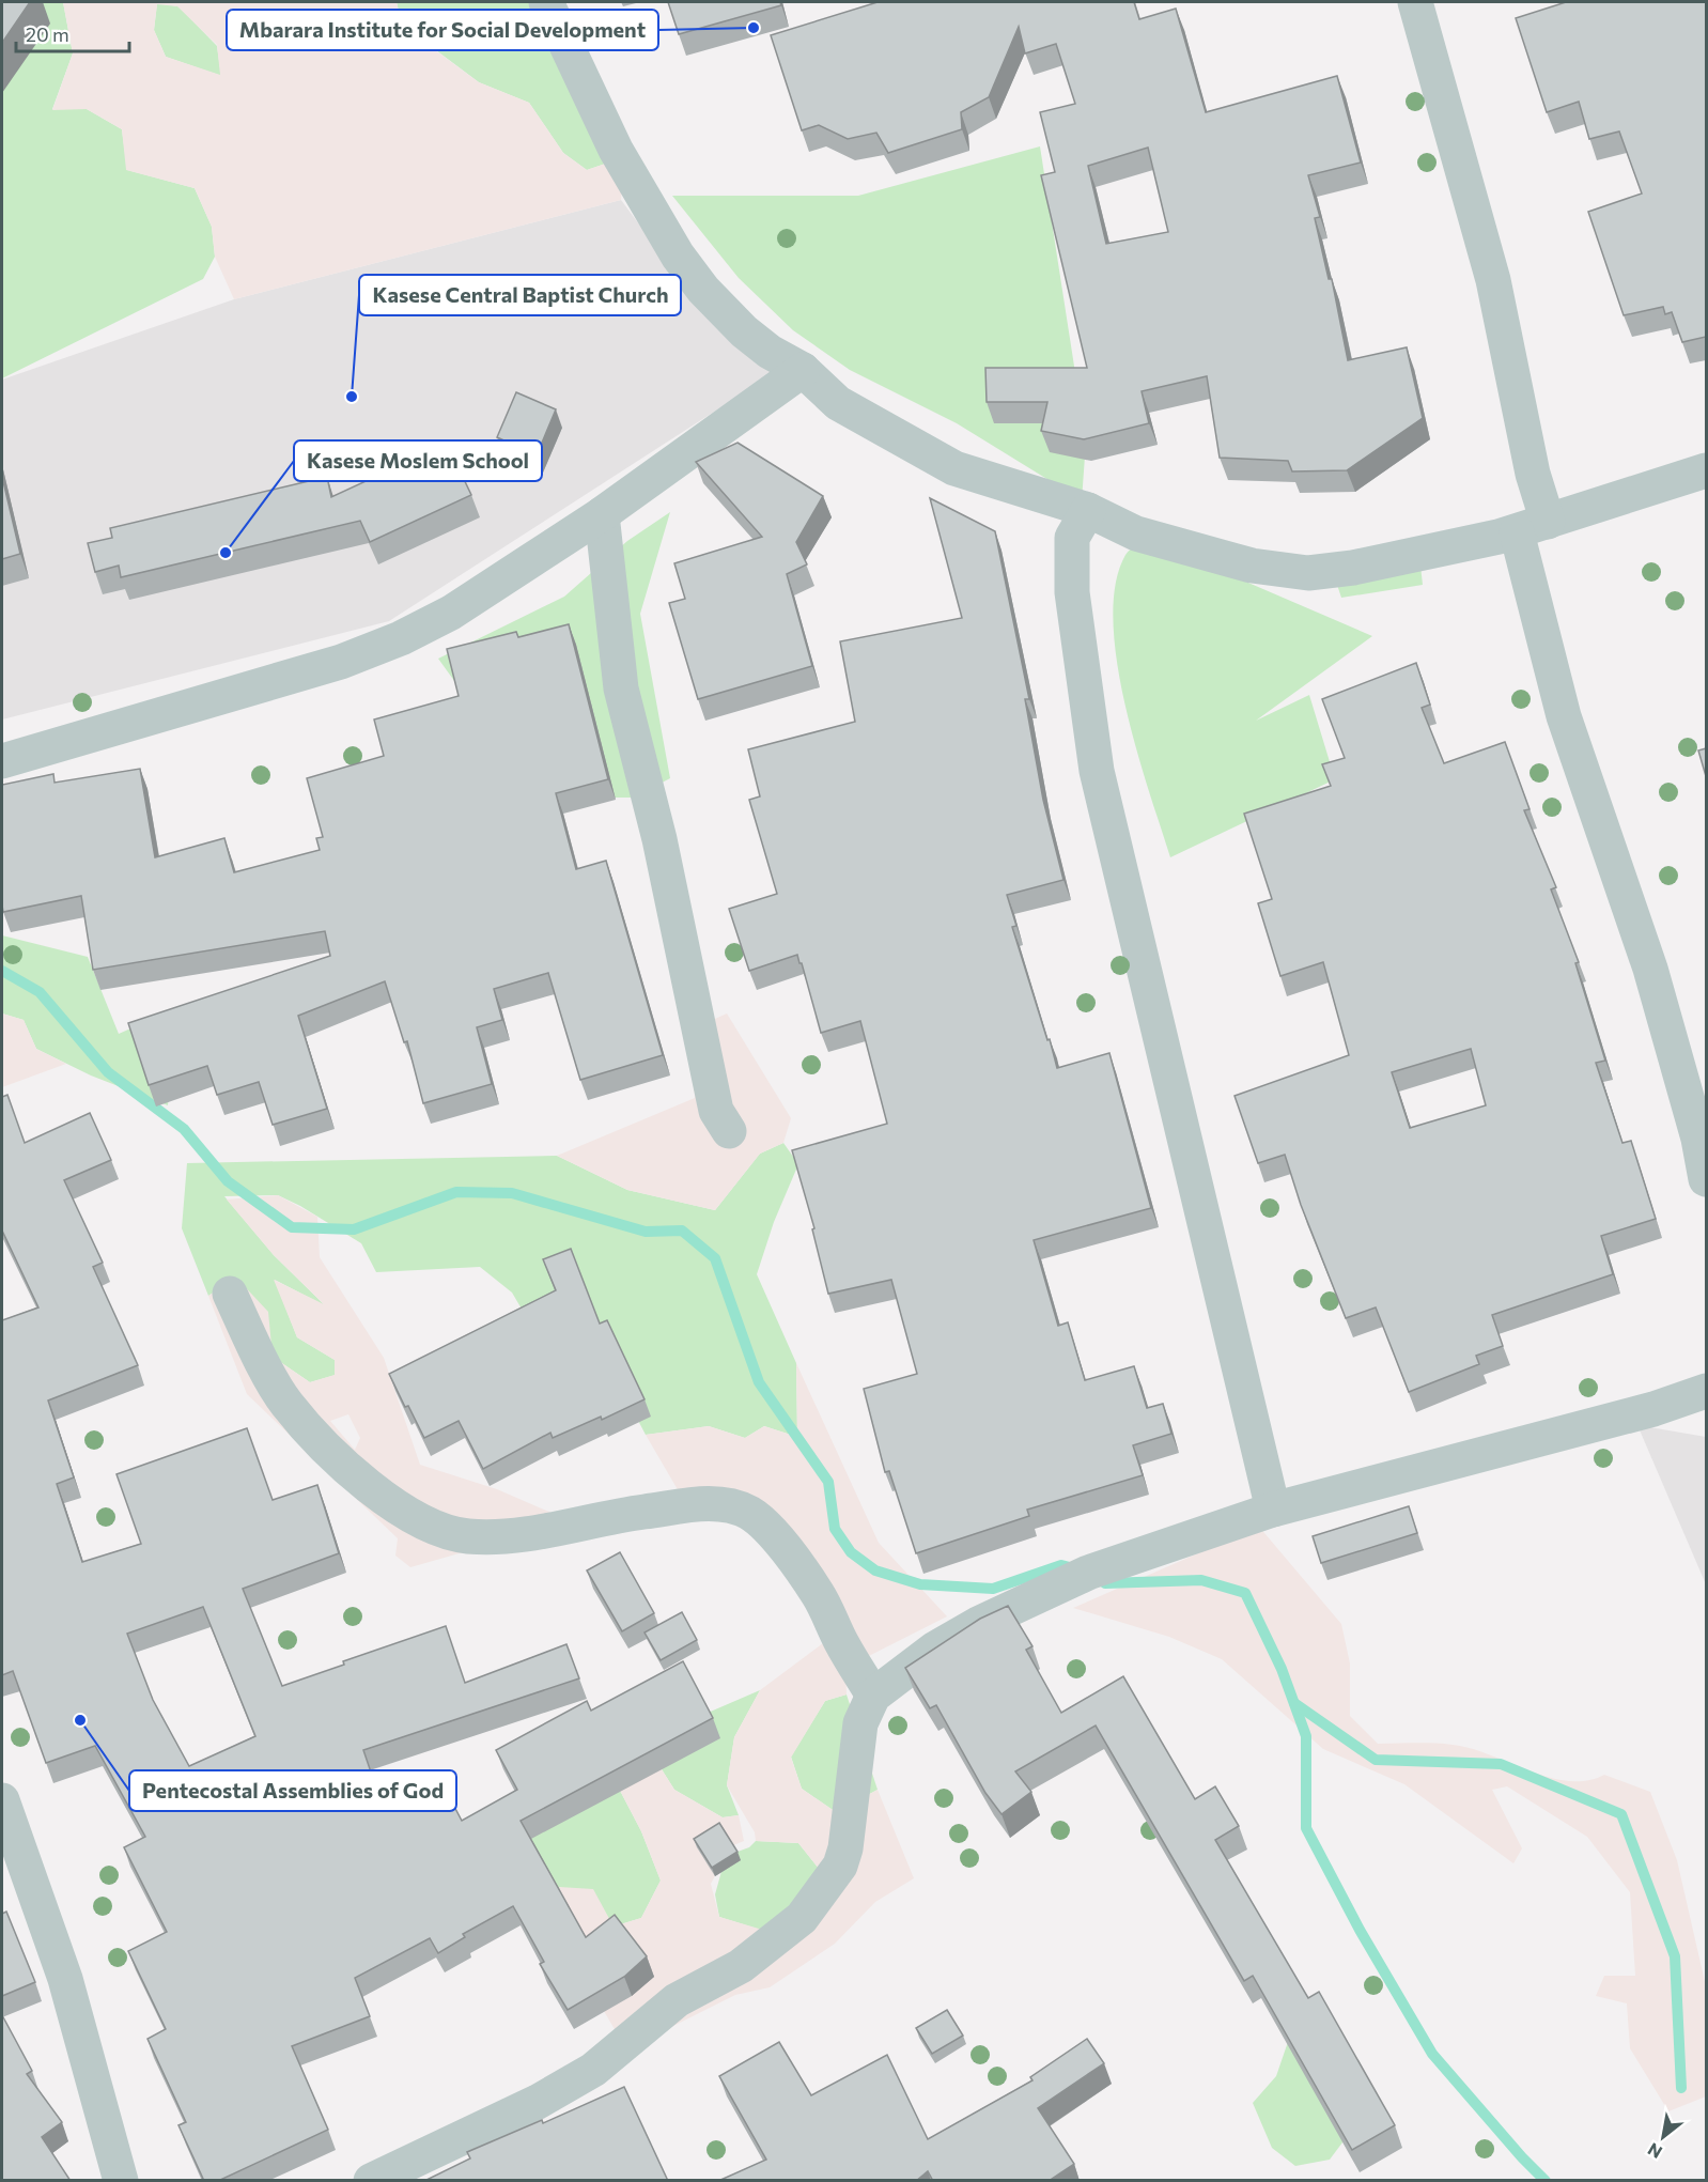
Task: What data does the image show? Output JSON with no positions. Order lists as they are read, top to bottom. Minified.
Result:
{"places":["Mbarara Institute for Social Development","Kasese Central Baptist Church","Kasese Moslem School","Pentecostal Assemblies of God"],"scale_bar":"20 m","north":"bottom left"}
